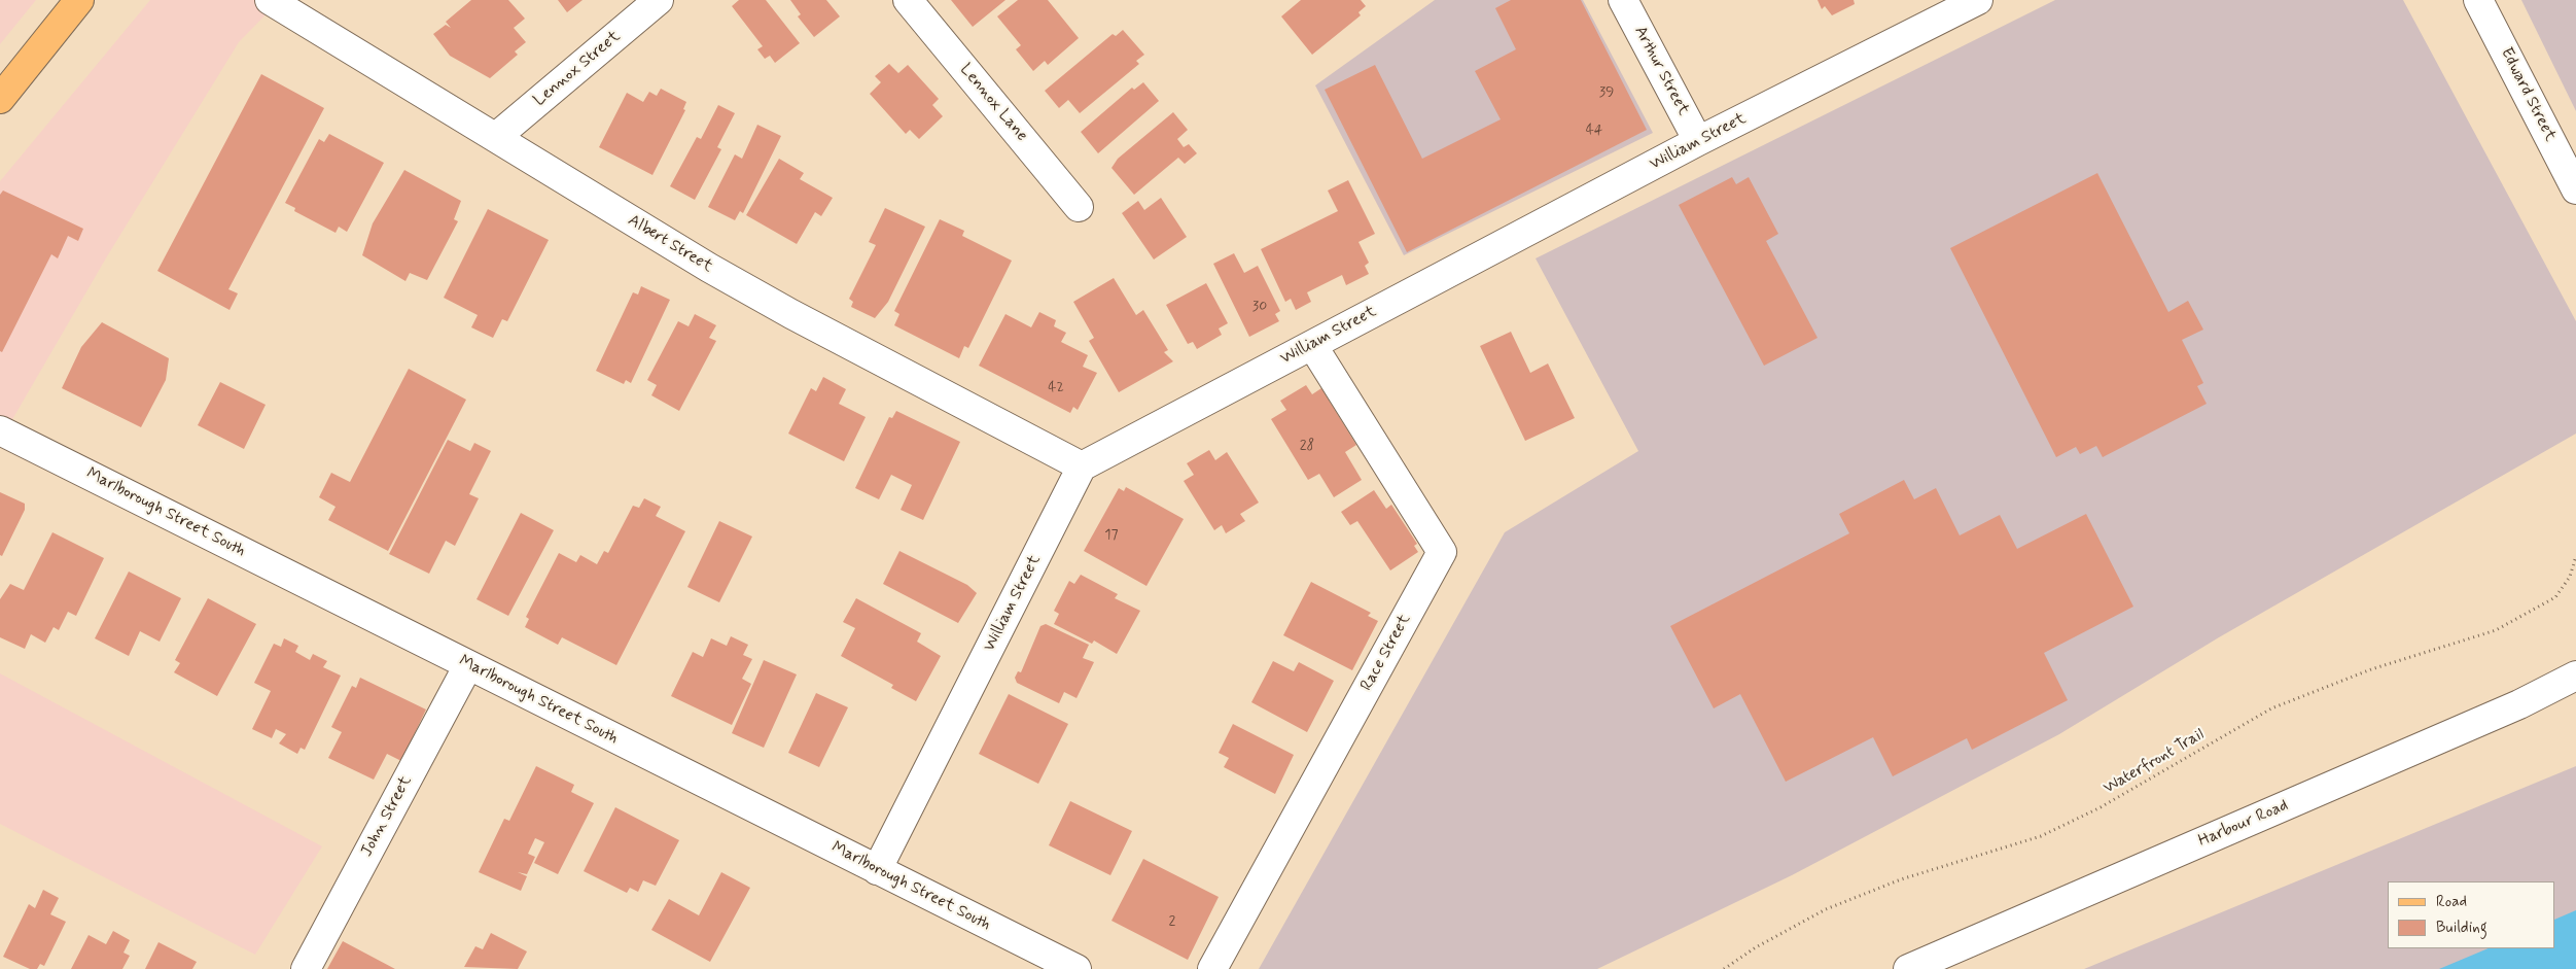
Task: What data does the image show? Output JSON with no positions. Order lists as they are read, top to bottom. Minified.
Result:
{"streets":{"street":["Lennox Street","Arthur Street","Edward Street","Lennox Lane","William Street","Albert Street","Marlborough Street South","Race Street","John Street","Harbour Road"],"path":["Waterfront Trail"]},"crossings":[["Lennox Street","Albert Street"],["Arthur Street","William Street"],["William Street","Albert Street"],["William Street","Marlborough Street South"],["William Street","Race Street"],["Marlborough Street South","John Street"]],"house_numbers":["39","44","30","42","28","17","2"],"legend":["Road","Building"]}
